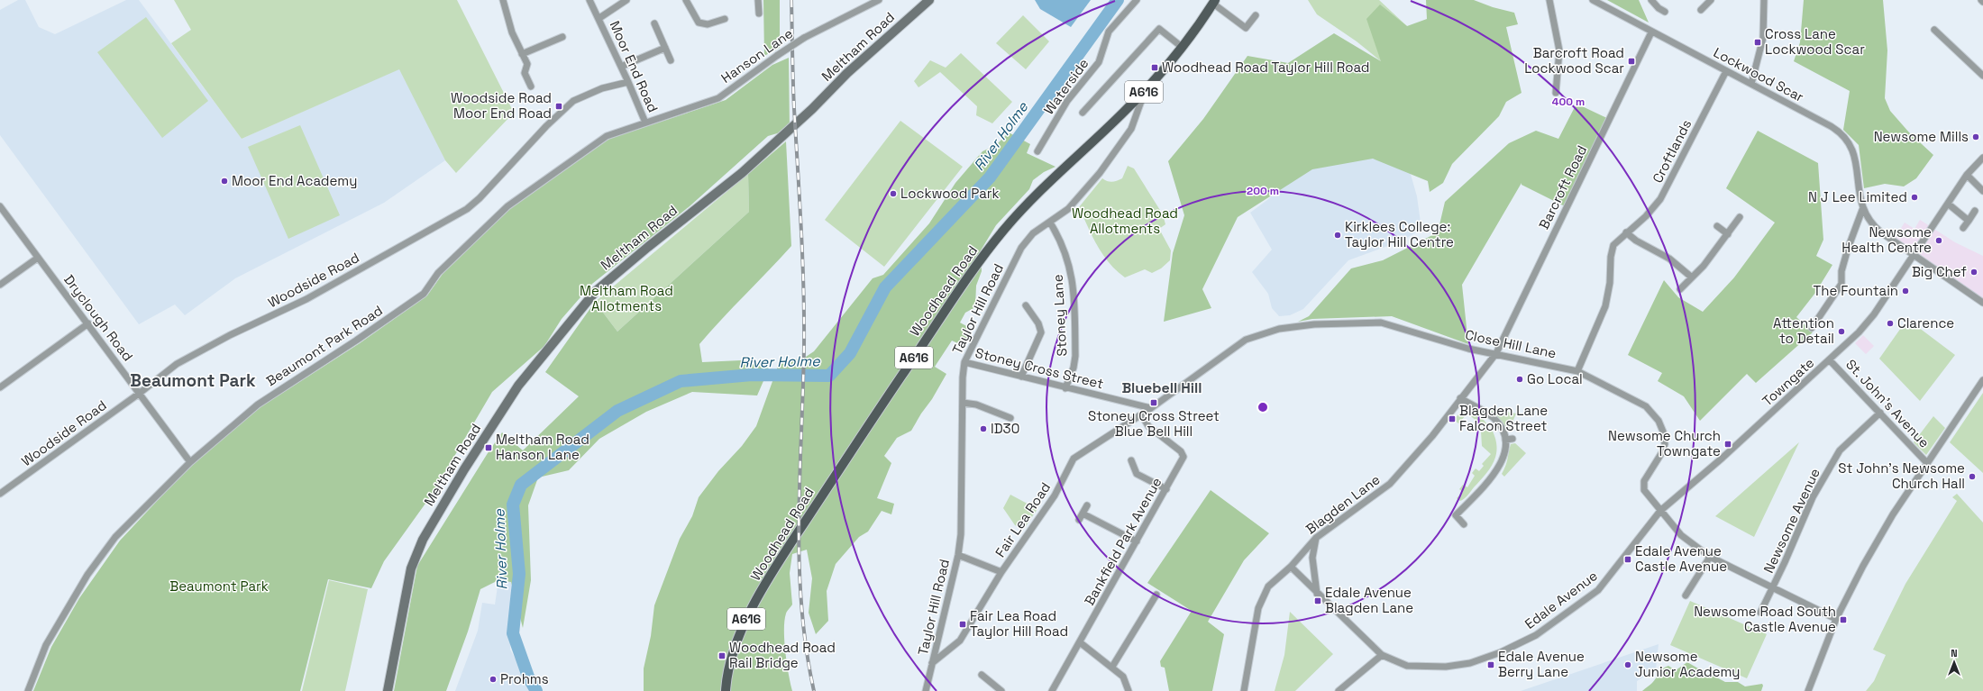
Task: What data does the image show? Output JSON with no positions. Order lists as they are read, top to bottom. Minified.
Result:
{"streets":{"main road":["Meltham Road","A616","Woodhead Road"],"street":["Hanson Lane","Moor End Road","Lockwood Scar","Waterside","Croftlands","Barcroft Road","Woodside Road","Taylor Hill Road","Stoney Lane","Dryclough Road","Close Hill Lane","Beaumont Park Road","Stoney Cross Street","Towngate","St. John's Avenue","Blagden Lane","Fair Lea Road","Newsome Avenue","Bankfield Park Avenue","Edale Avenue"]},"crossings":[["Hanson Lane","Moor End Road"],["Hanson Lane","Beaumont Park Road"],["Moor End Road","Woodside Road"],["Moor End Road","Beaumont Park Road"],["Lockwood Scar","Croftlands"],["Lockwood Scar","Barcroft Road"],["Lockwood Scar","Towngate"],["Croftlands","Close Hill Lane"],["Barcroft Road","Close Hill Lane"],["Barcroft Road","Blagden Lane"],["Woodside Road","Dryclough Road"],["Woodhead Road","Taylor Hill Road"],["Taylor Hill Road","Stoney Lane"],["Taylor Hill Road","Stoney Cross Street"],["Taylor Hill Road","Fair Lea Road"],["Stoney Lane","Stoney Cross Street"],["Dryclough Road","Beaumont Park Road"],["Close Hill Lane","Stoney Cross Street"],["Close Hill Lane","Towngate"],["Close Hill Lane","Blagden Lane"],["Close Hill Lane","Fair Lea Road"],["Close Hill Lane","Newsome Avenue"],["Close Hill Lane","Edale Avenue"],["Stoney Cross Street","Fair Lea Road"],["Towngate","St. John's Avenue"],["Towngate","Edale Avenue"],["St. John's Avenue","Newsome Avenue"],["Blagden Lane","Edale Avenue"],["Fair Lea Road","Bankfield Park Avenue"]],"districts":["Beaumont Park","Bluebell Hill"],"water":["River Holme"],"parks":["Woodhead Road Allotments","Meltham Road Allotments","Beaumont Park"],"places":{"transit":["Cross Lane Lockwood Scar","Barcroft Road Lockwood Scar","Woodhead Road Taylor Hill Road","Woodside Road Moor End Road","Stoney Cross Street Blue Bell Hill","Blagden Lane Falcon Street","Newsome Church Towngate","Meltham Road Hanson Lane","Edale Avenue Castle Avenue","Edale Avenue Blagden Lane","Newsome Road South Castle Avenue","Fair Lea Road Taylor Hill Road","Woodhead Road Rail Bridge","Edale Avenue Berry Lane"],"other":["Newsome Mills","Moor End Academy","Lockwood Park","N J Lee Limited","Kirklees College: Taylor Hill Centre","Newsome Health Centre","Big Chef","The Fountain","Clarence","Attention to Detail","Go Local","ID30","St John's Newsome Church Hall","Newsome Junior Academy","Prohms"]},"north":"top","rings":["400 m","200 m"]}
